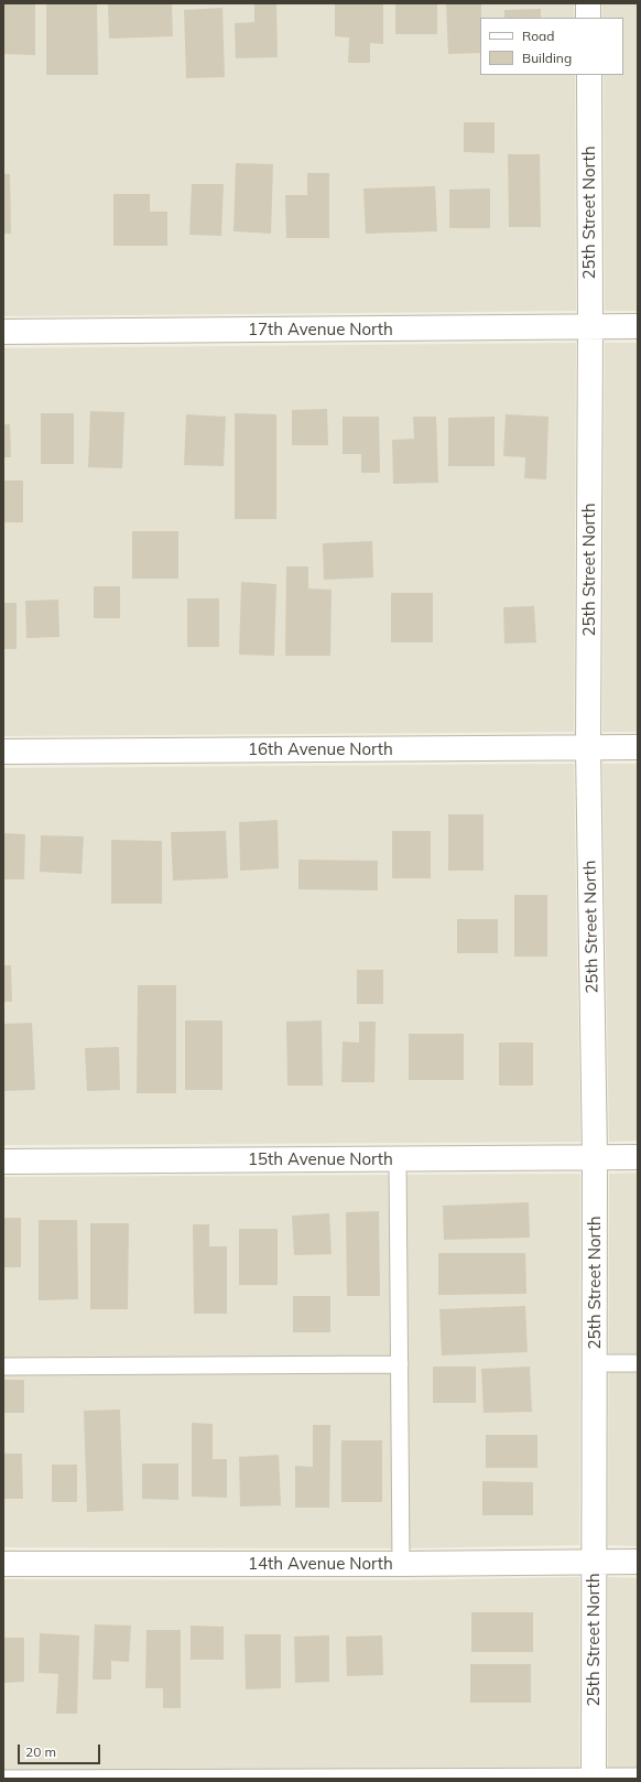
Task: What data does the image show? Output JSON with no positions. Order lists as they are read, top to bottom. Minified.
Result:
{"streets":{"street":["25th Street North","17th Avenue North","16th Avenue North","15th Avenue North","14th Avenue North"]},"crossings":[["25th Street North","17th Avenue North"],["25th Street North","16th Avenue North"],["25th Street North","15th Avenue North"],["25th Street North","14th Avenue North"]],"legend":["Road","Building"],"scale_bar":"20 m"}
